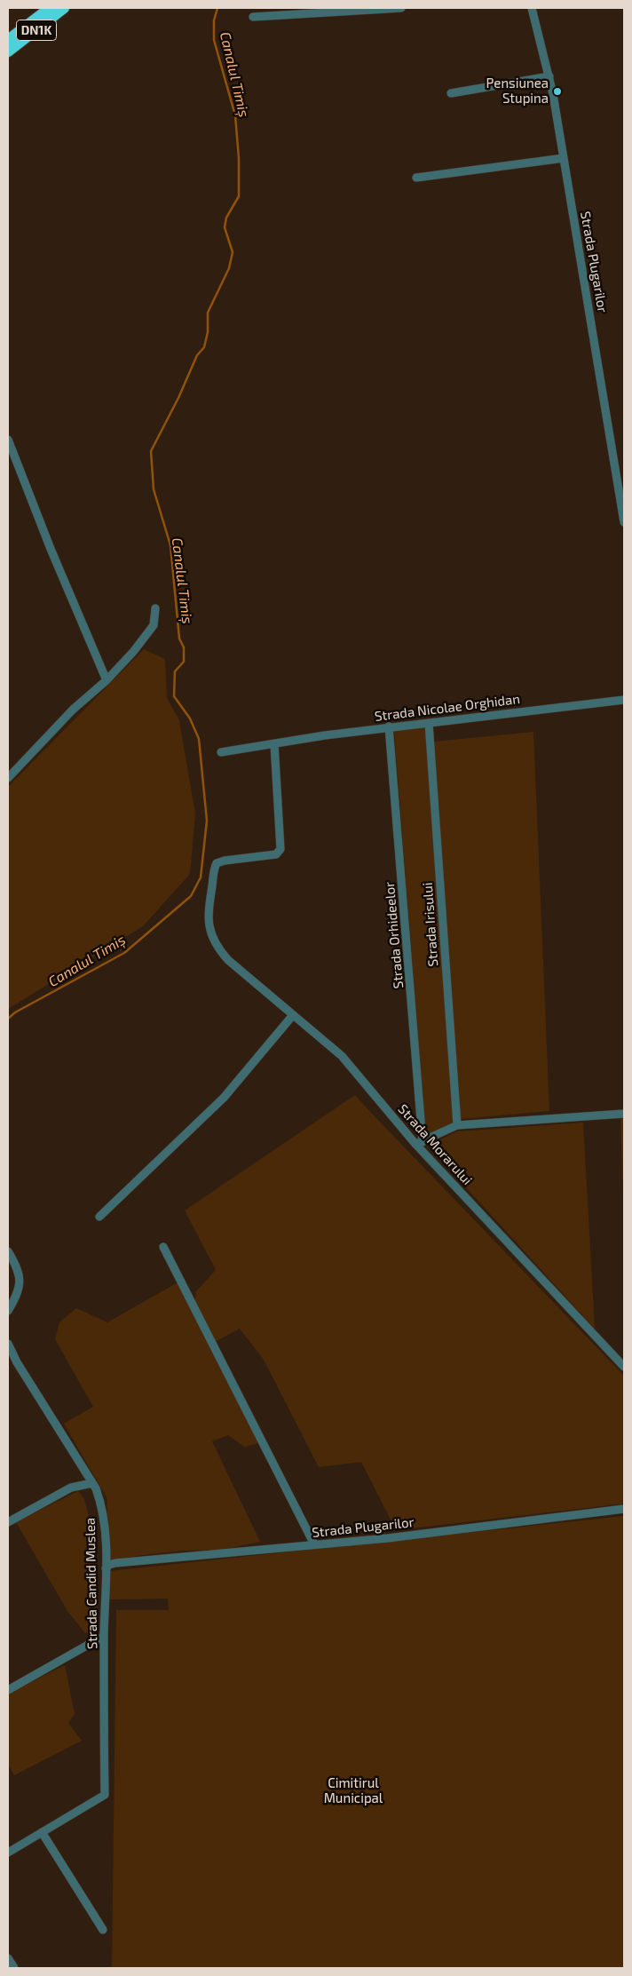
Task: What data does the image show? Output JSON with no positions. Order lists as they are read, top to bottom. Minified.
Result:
{"streets":{"highway":["DN1K"],"street":["Strada Plugarilor","Strada Nicolae Orghidan","Strada Irisului","Strada Orhideelor","Strada Morarului","Strada Candid Muslea"]},"crossings":[["Strada Plugarilor","Strada Candid Muslea"],["Strada Nicolae Orghidan","Strada Irisului"],["Strada Nicolae Orghidan","Strada Orhideelor"],["Strada Nicolae Orghidan","Strada Morarului"],["Strada Orhideelor","Strada Morarului"]],"water":["Canalul Timiș"],"parks":["Cimitirul Municipal"],"places":["Pensiunea Stupina"]}
